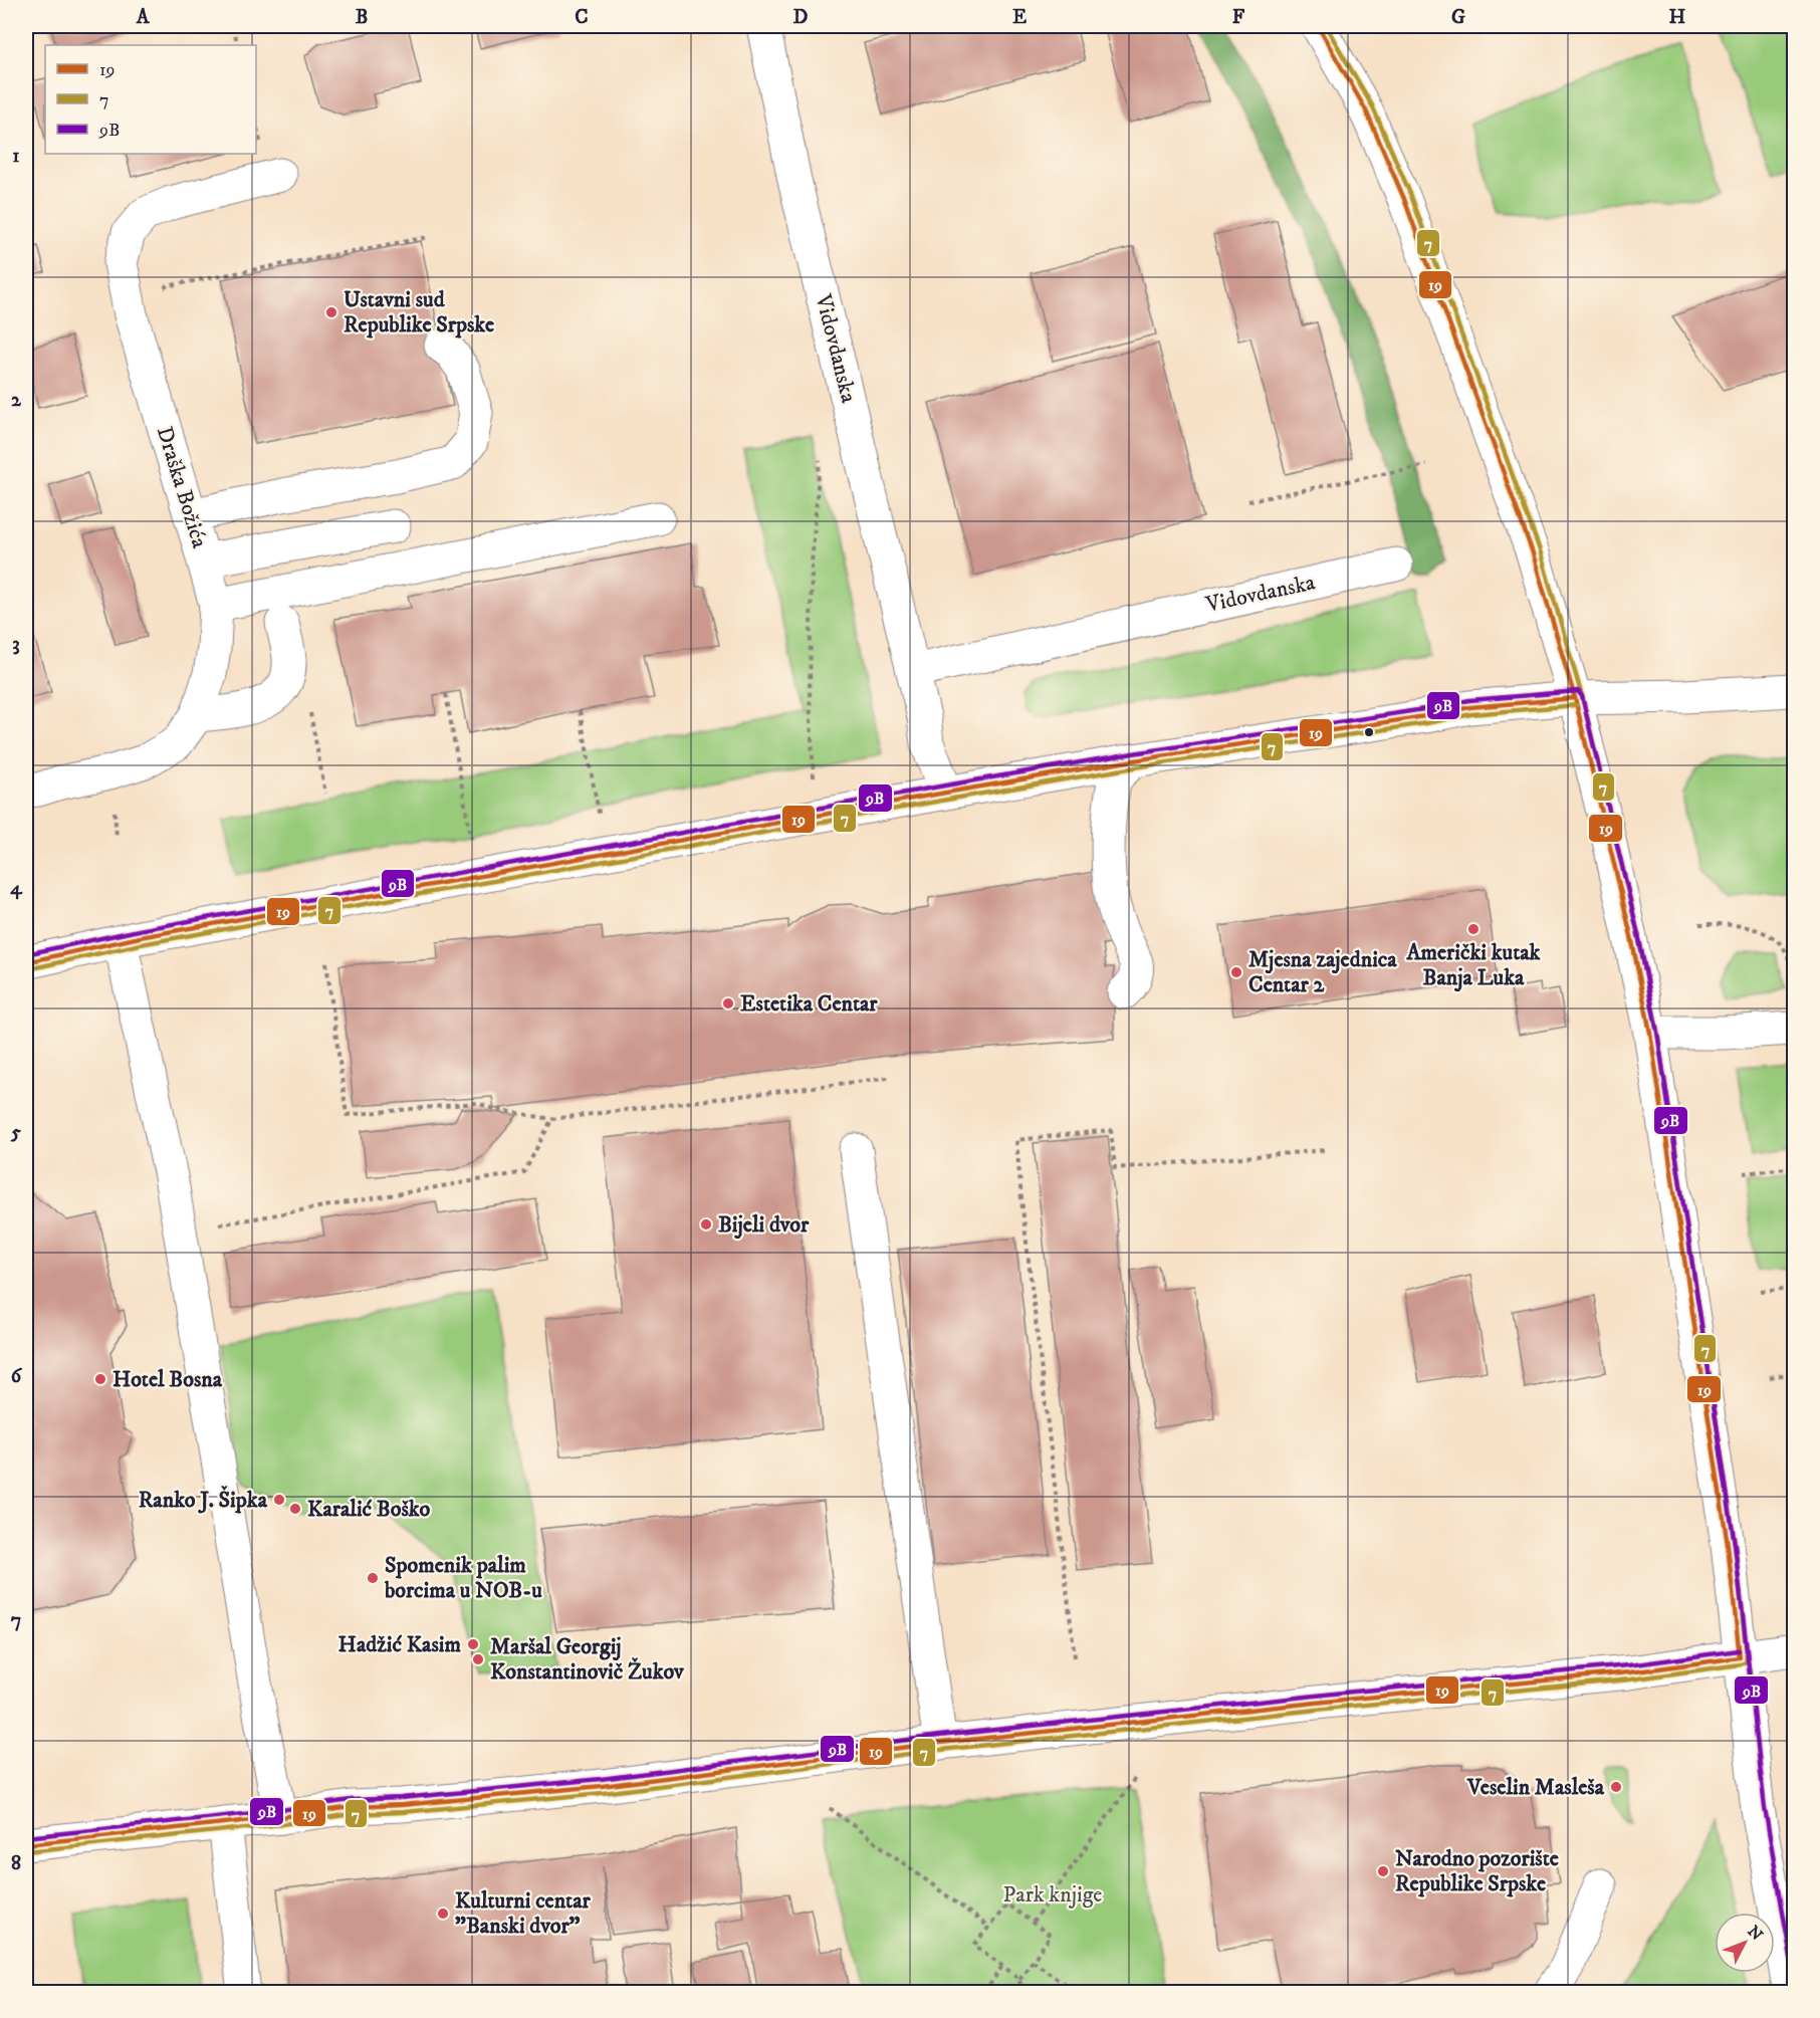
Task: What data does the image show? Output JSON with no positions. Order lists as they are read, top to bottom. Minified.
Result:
{"streets":{"main road":["Vidovdanska","Draška Božića"]},"parks":["Park knjige"],"places":["Ustavni sud Republike Srpske","Američki kutak Banja Luka","Mjesna zajednica Centar 2","Estetika Centar","Bijeli dvor","Hotel Bosna","Ranko J. Šipka","Karalić Boško","Spomenik palim borcima u NOB-u","Hadžić Kasim","Maršal Georgij Konstantinovič Žukov","Veselin Masleša","Narodno pozorište Republike Srpske","Kulturni centar \"Banski dvor\""],"lines":["transit line 19","transit line 7","transit line 9B"],"legend":["19","7","9B"],"north":"top right","grid":{"columns":["A","B","C","D","E","F","G","H"],"rows":["1","2","3","4","5","6","7","8"]}}
